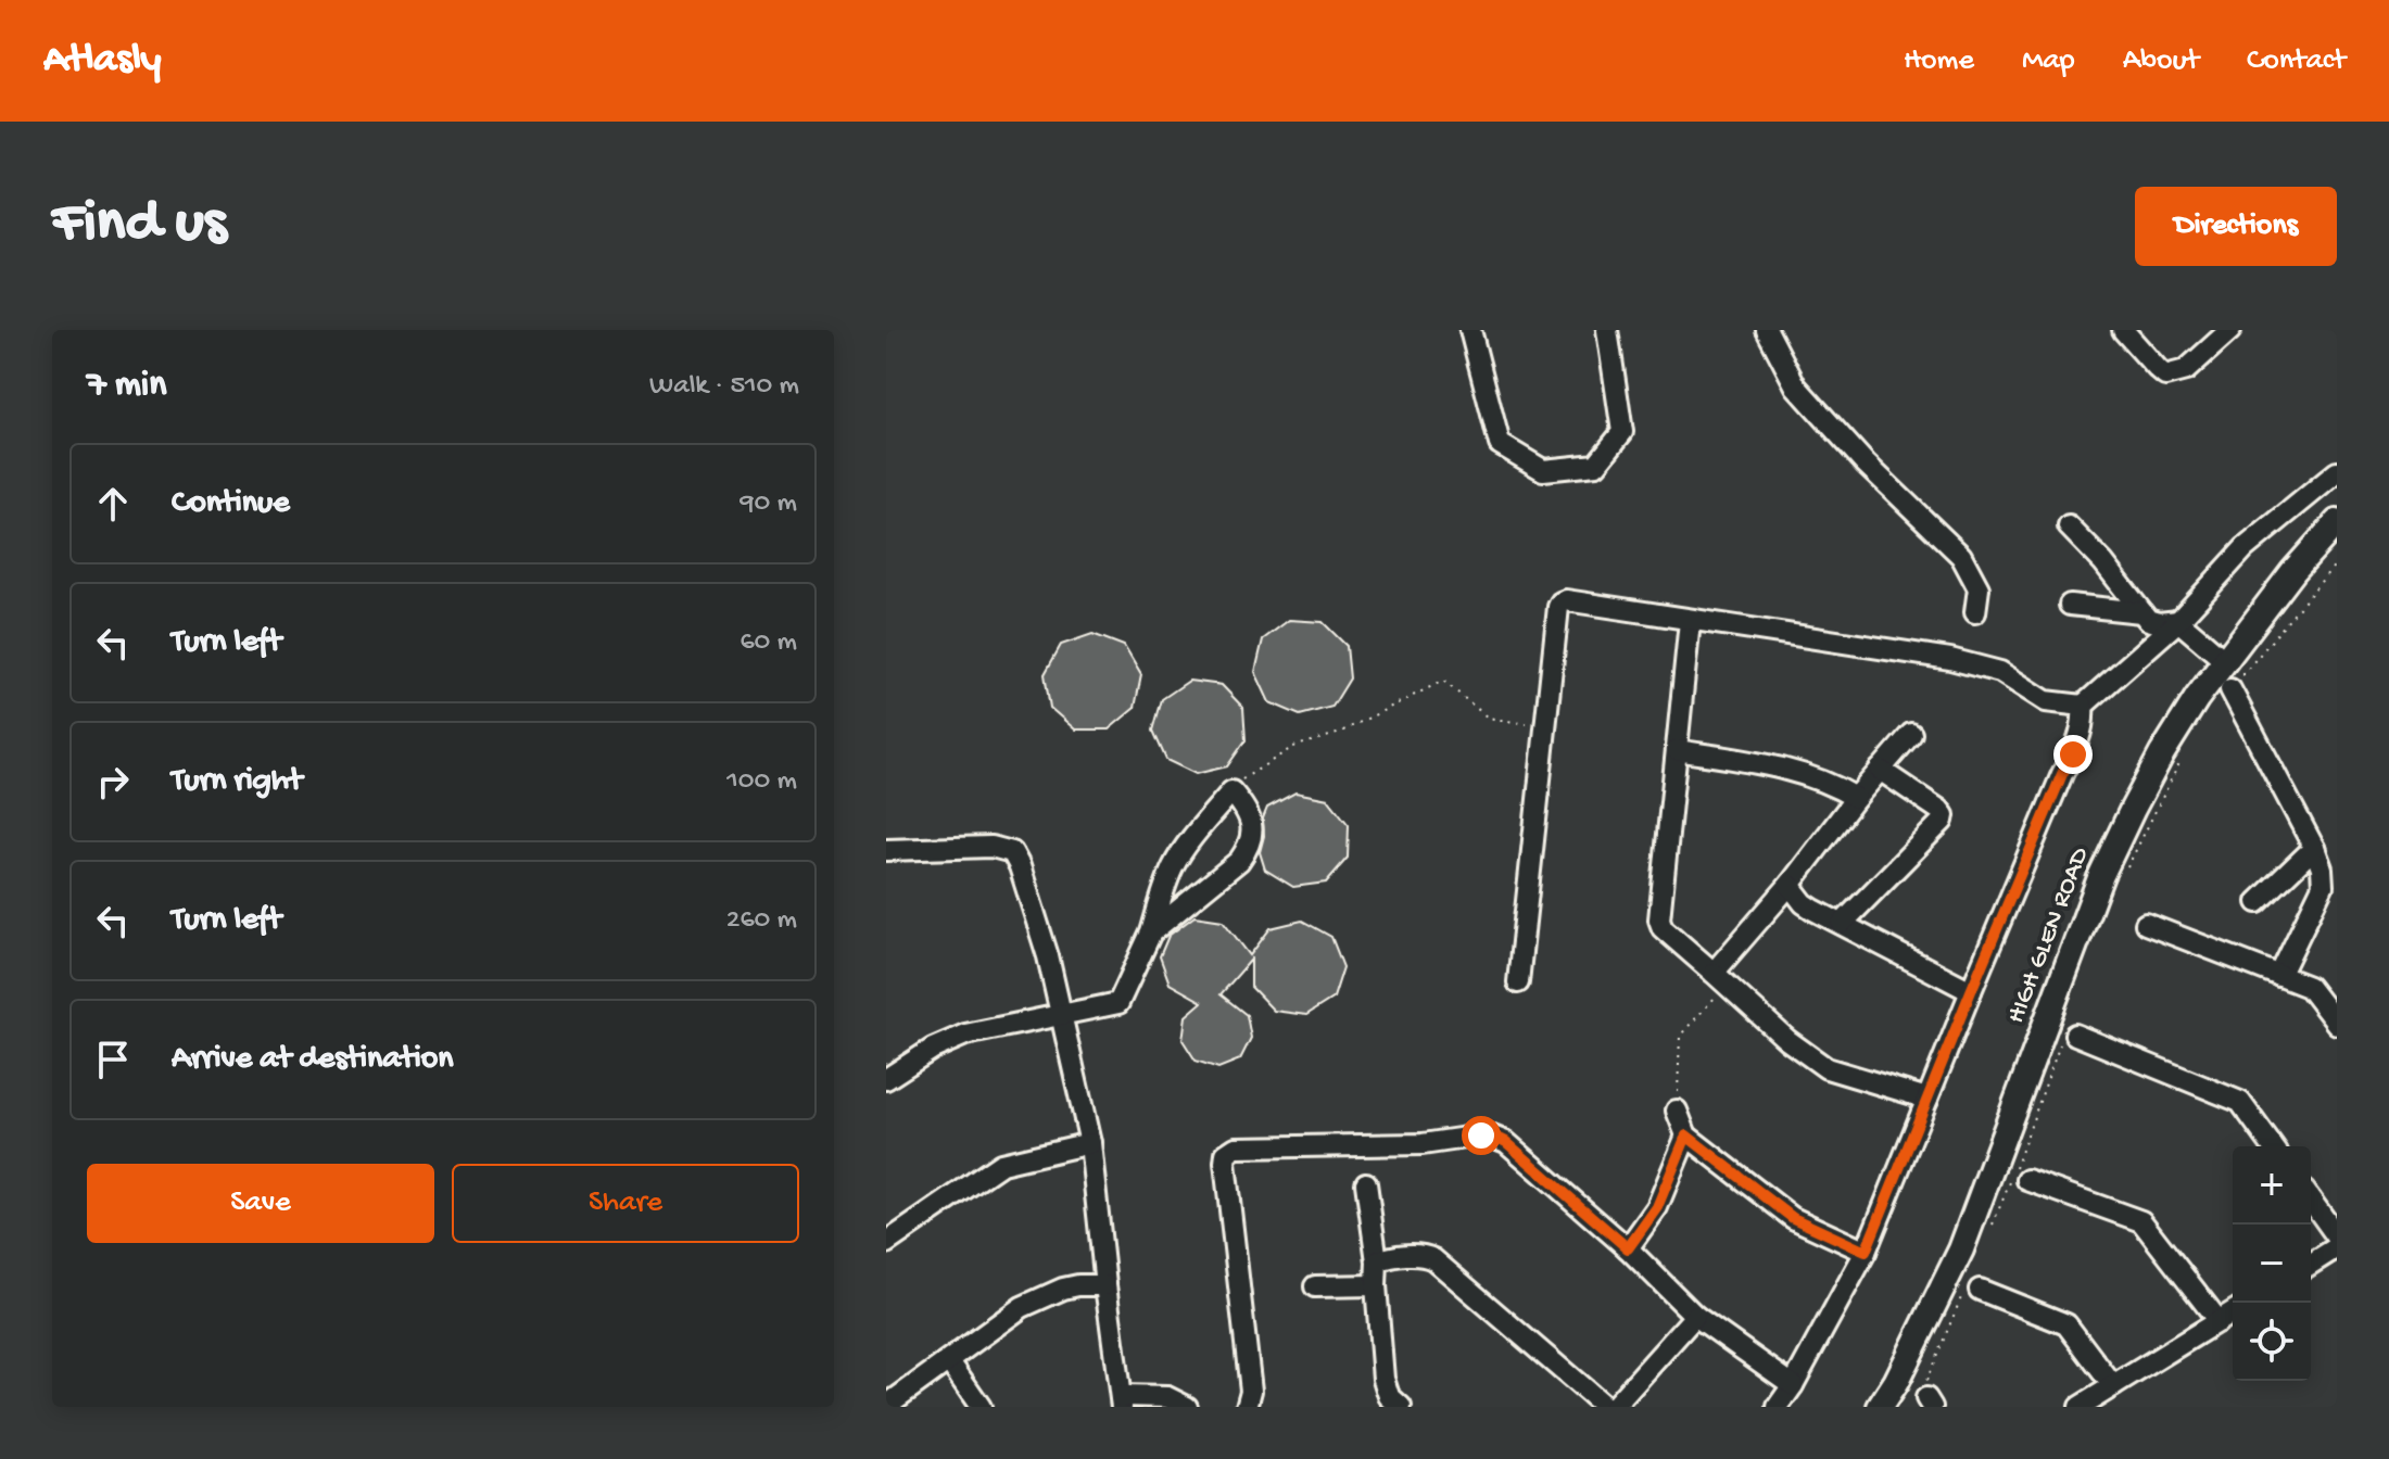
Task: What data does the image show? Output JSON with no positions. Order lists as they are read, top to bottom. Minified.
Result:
{"streets":{"main road":["HIGH GLEN ROAD"]},"page":{"header":"Atlasly","nav":["Home","Map","About","Contact"],"buttons":["Directions",["Save","Share"]],"title":"Find us","heading":["7 min","Walk · 510 m"],"list":[["Continue","90 m"],["Turn left","60 m"],["Turn right","100 m"],["Turn left","260 m"],"Arrive at destination"],"map_buttons":["+","−"]}}
